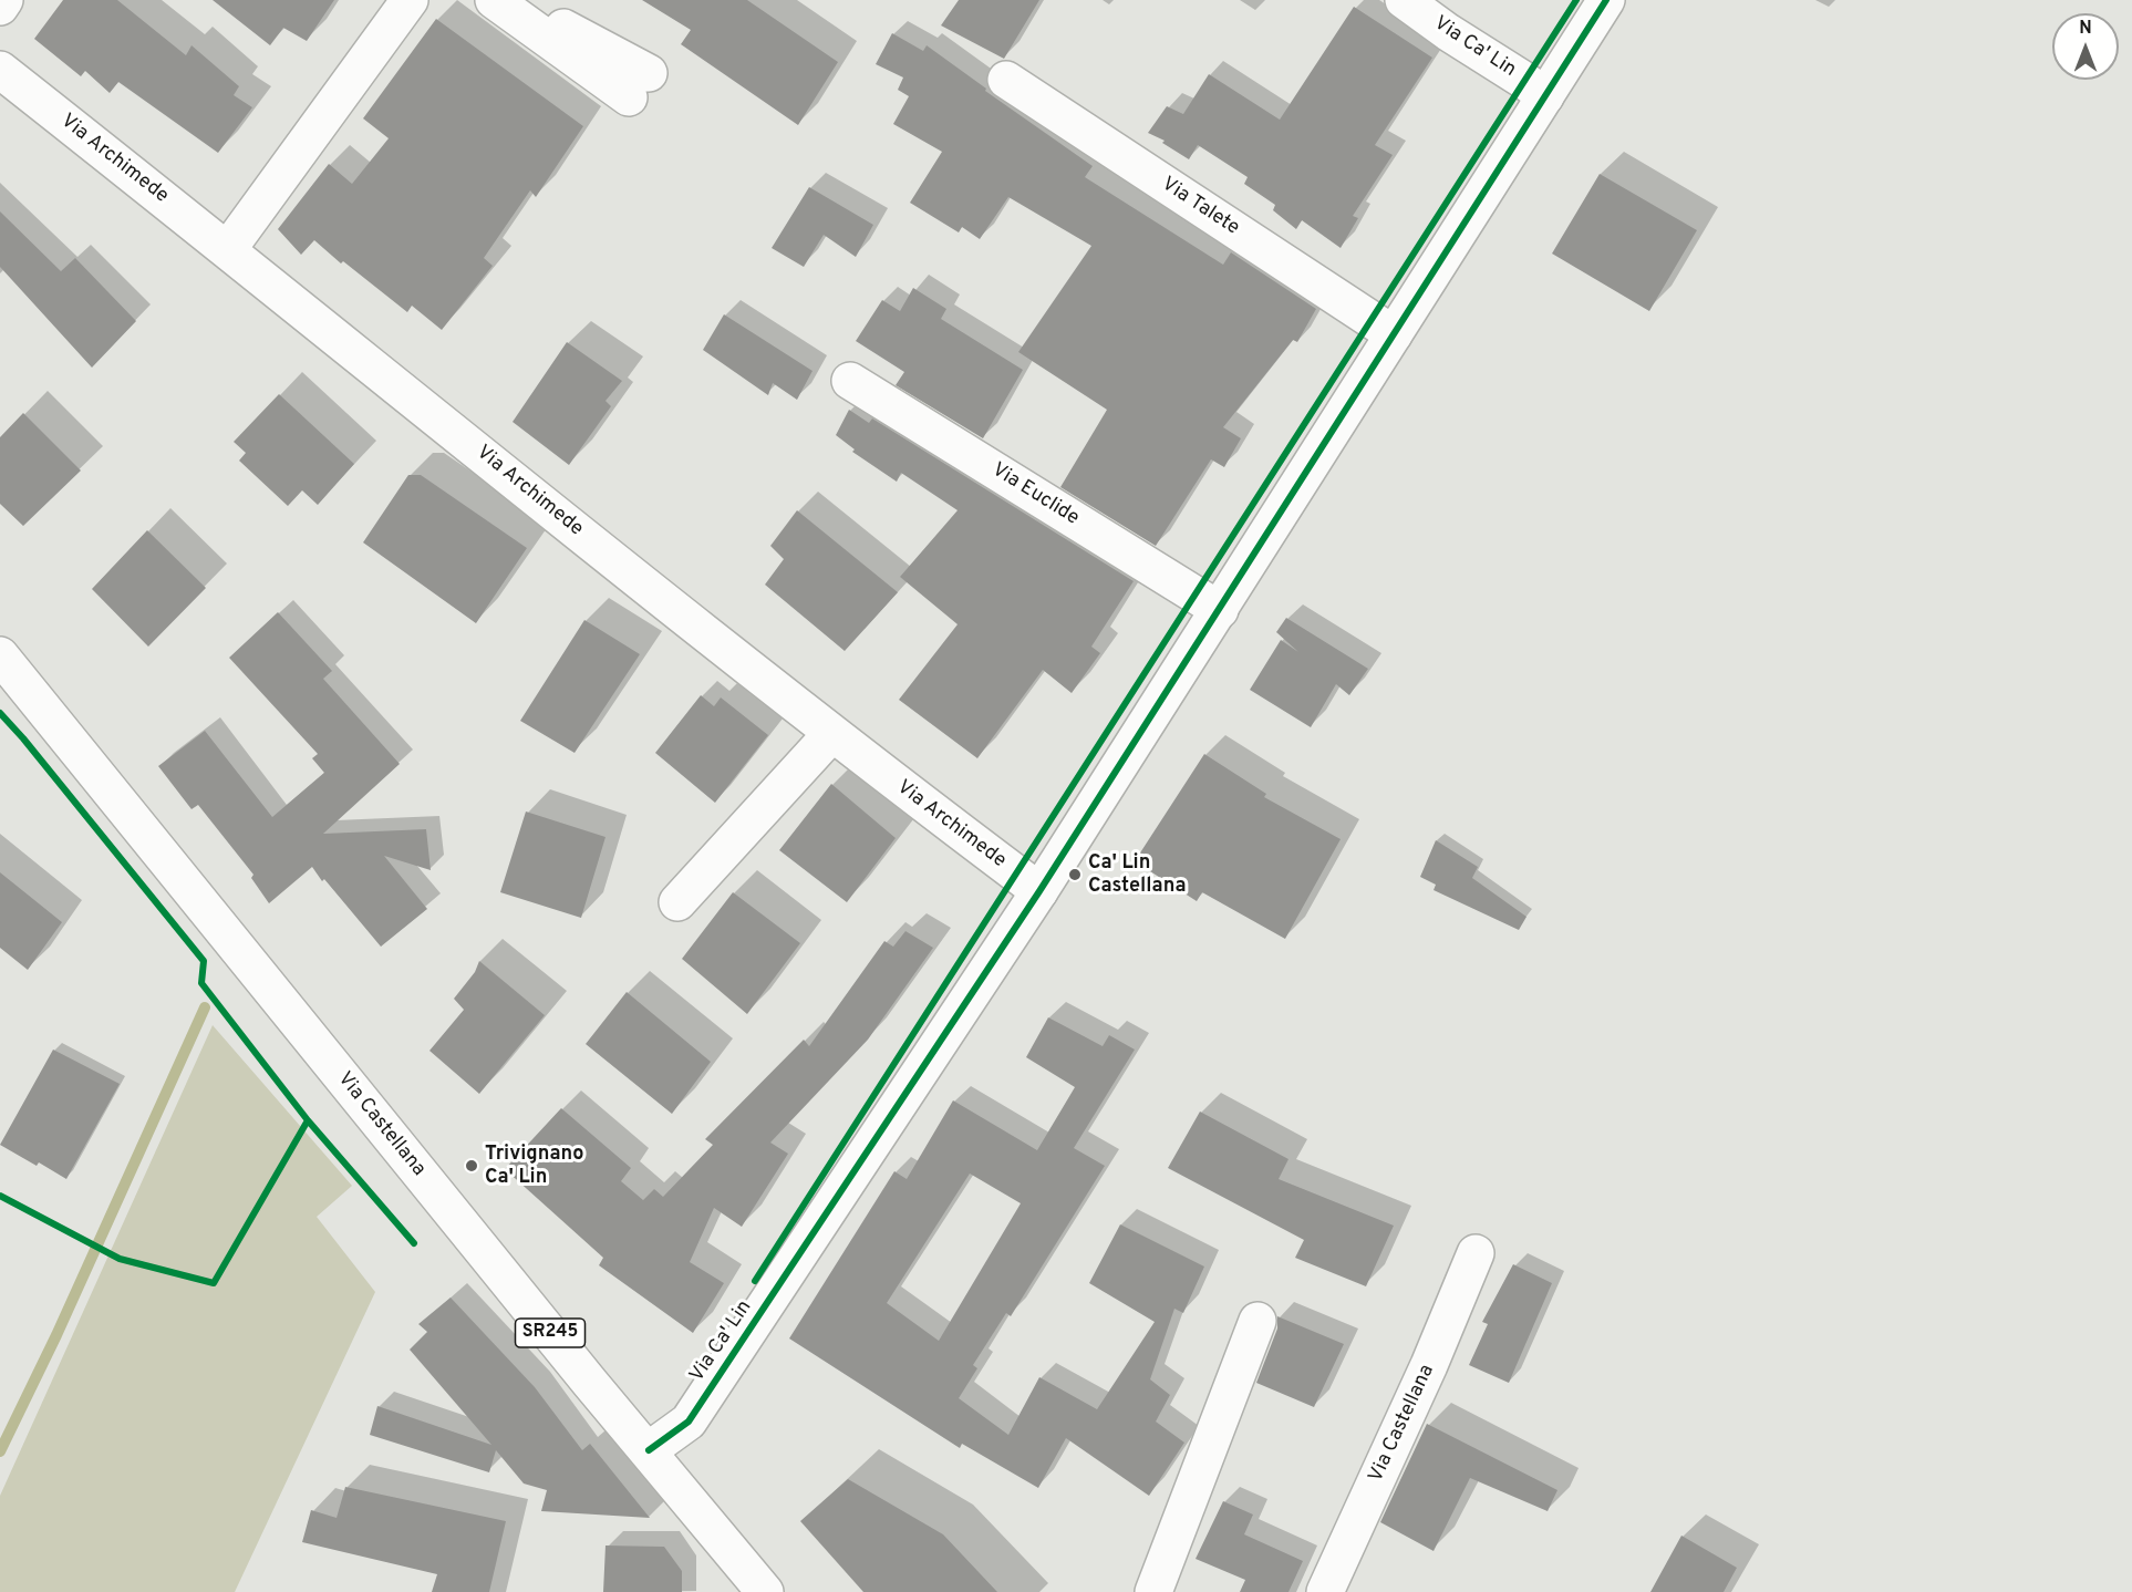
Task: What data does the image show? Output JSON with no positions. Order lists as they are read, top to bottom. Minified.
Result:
{"streets":{"street":["Via Ca' Lin","Via Archimede","Via Talete","Via Euclide","Via Castellana","SR245"]},"crossings":[["Via Ca' Lin","Via Archimede"],["Via Ca' Lin","Via Talete"],["Via Ca' Lin","Via Euclide"],["Via Ca' Lin","Via Castellana"]],"places":["Ca' Lin Castellana","Trivignano Ca' Lin"],"north":"top"}
